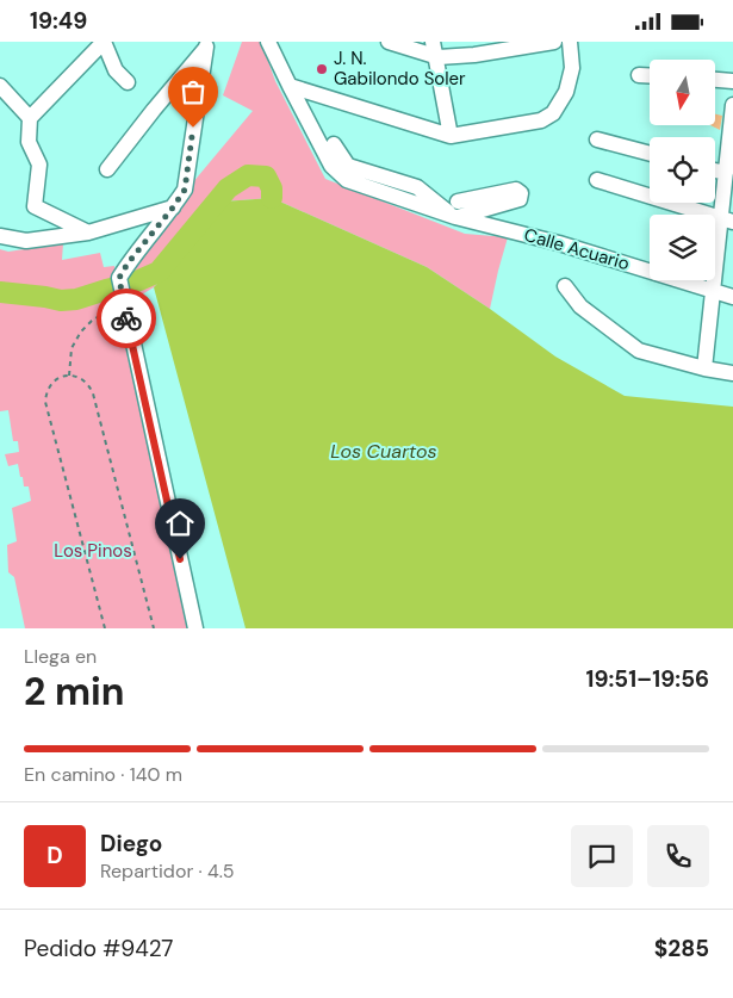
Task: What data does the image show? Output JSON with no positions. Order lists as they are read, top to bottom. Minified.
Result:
{"streets":{"street":["Calle Acuario"]},"water":["Los Cuartos"],"parks":["Los Pinos"],"places":["J. N. Gabilondo Soler"],"north":"bottom","page":{"status":"19:49","heading":["2 min","Llega en","19:51–19:56"],"panel":["Diego","Repartidor · 4.5","Pedido #9427","$285"],"bar":"En camino · 140 m","round":"D"}}
